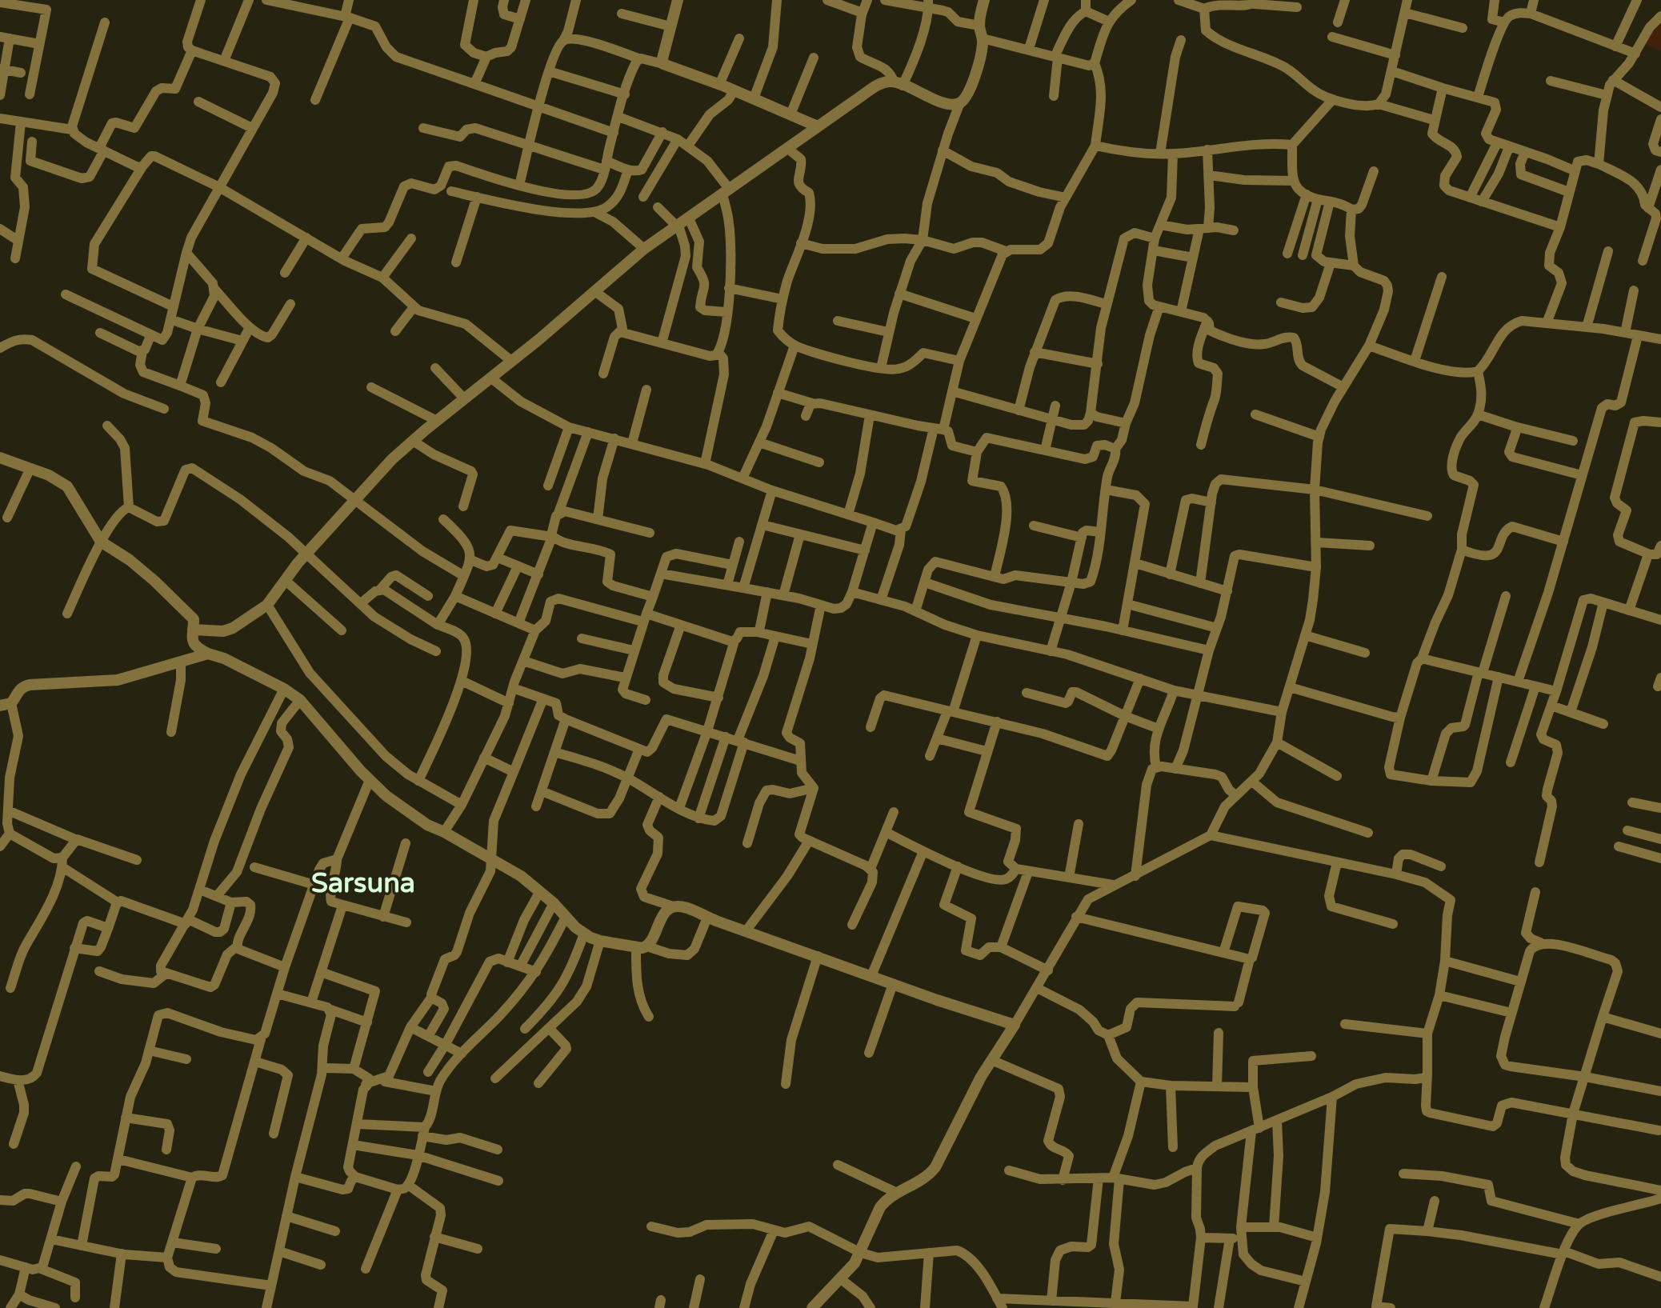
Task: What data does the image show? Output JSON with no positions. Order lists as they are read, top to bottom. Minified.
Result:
{"districts":["Sarsuna"]}
